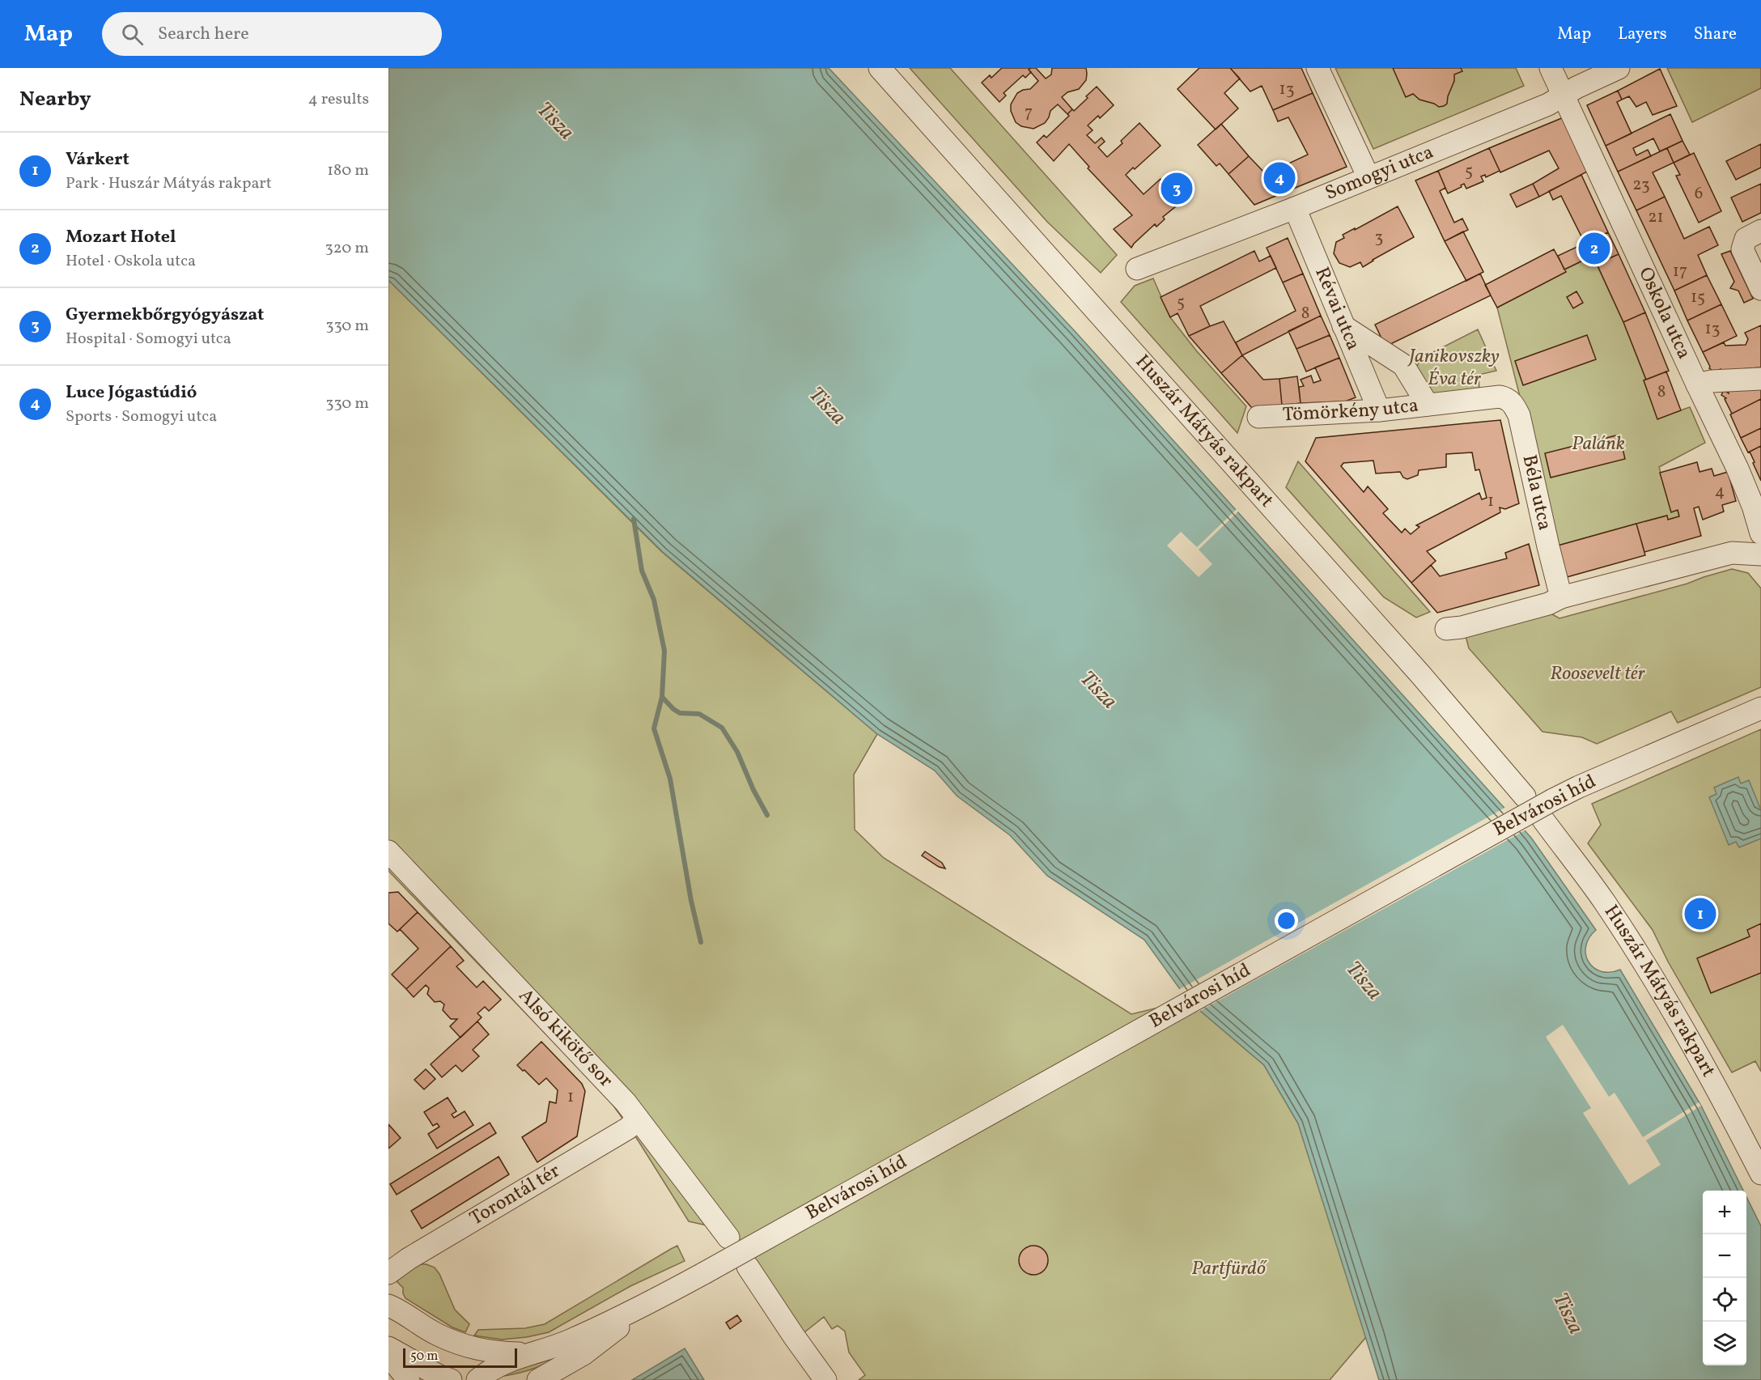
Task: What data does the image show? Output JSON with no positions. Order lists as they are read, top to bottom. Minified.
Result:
{"streets":{"street":["Somogyi utca","Révai utca","Oskola utca","Tömörkény utca","Huszár Mátyás rakpart","Béla utca","Belvárosi híd","Alsó kikötő sor","Torontál tér"]},"crossings":[["Somogyi utca","Révai utca"],["Somogyi utca","Oskola utca"],["Révai utca","Tömörkény utca"],["Tömörkény utca","Béla utca"],["Belvárosi híd","Torontál tér"],["Alsó kikötő sor","Torontál tér"]],"water":["Tisza"],"parks":["Janikovszky Éva tér","Palánk","Roosevelt tér","Partfürdő"],"house_numbers":["13","7","5","23","6","21","3","17","15","5","8","13","8","4","1","1"],"scale_bar":"50 m","page":{"header":"Map","search":"Search here","nav":["Map","Layers","Share"],"heading":["Nearby","4 results"],"list":[{"mark":"1","name":"Várkert","note":"Park · Huszár Mátyás rakpart","value":"180 m"},{"mark":"2","name":"Mozart Hotel","note":"Hotel · Oskola utca","value":"320 m"},{"mark":"3","name":"Gyermekbőrgyógyászat","note":"Hospital · Somogyi utca","value":"330 m"},{"mark":"4","name":"Luce Jógastúdió","note":"Sports · Somogyi utca","value":"330 m"}],"pins":["4","3","2","1"],"map_buttons":["+","−"],"scale":"50 m"}}
